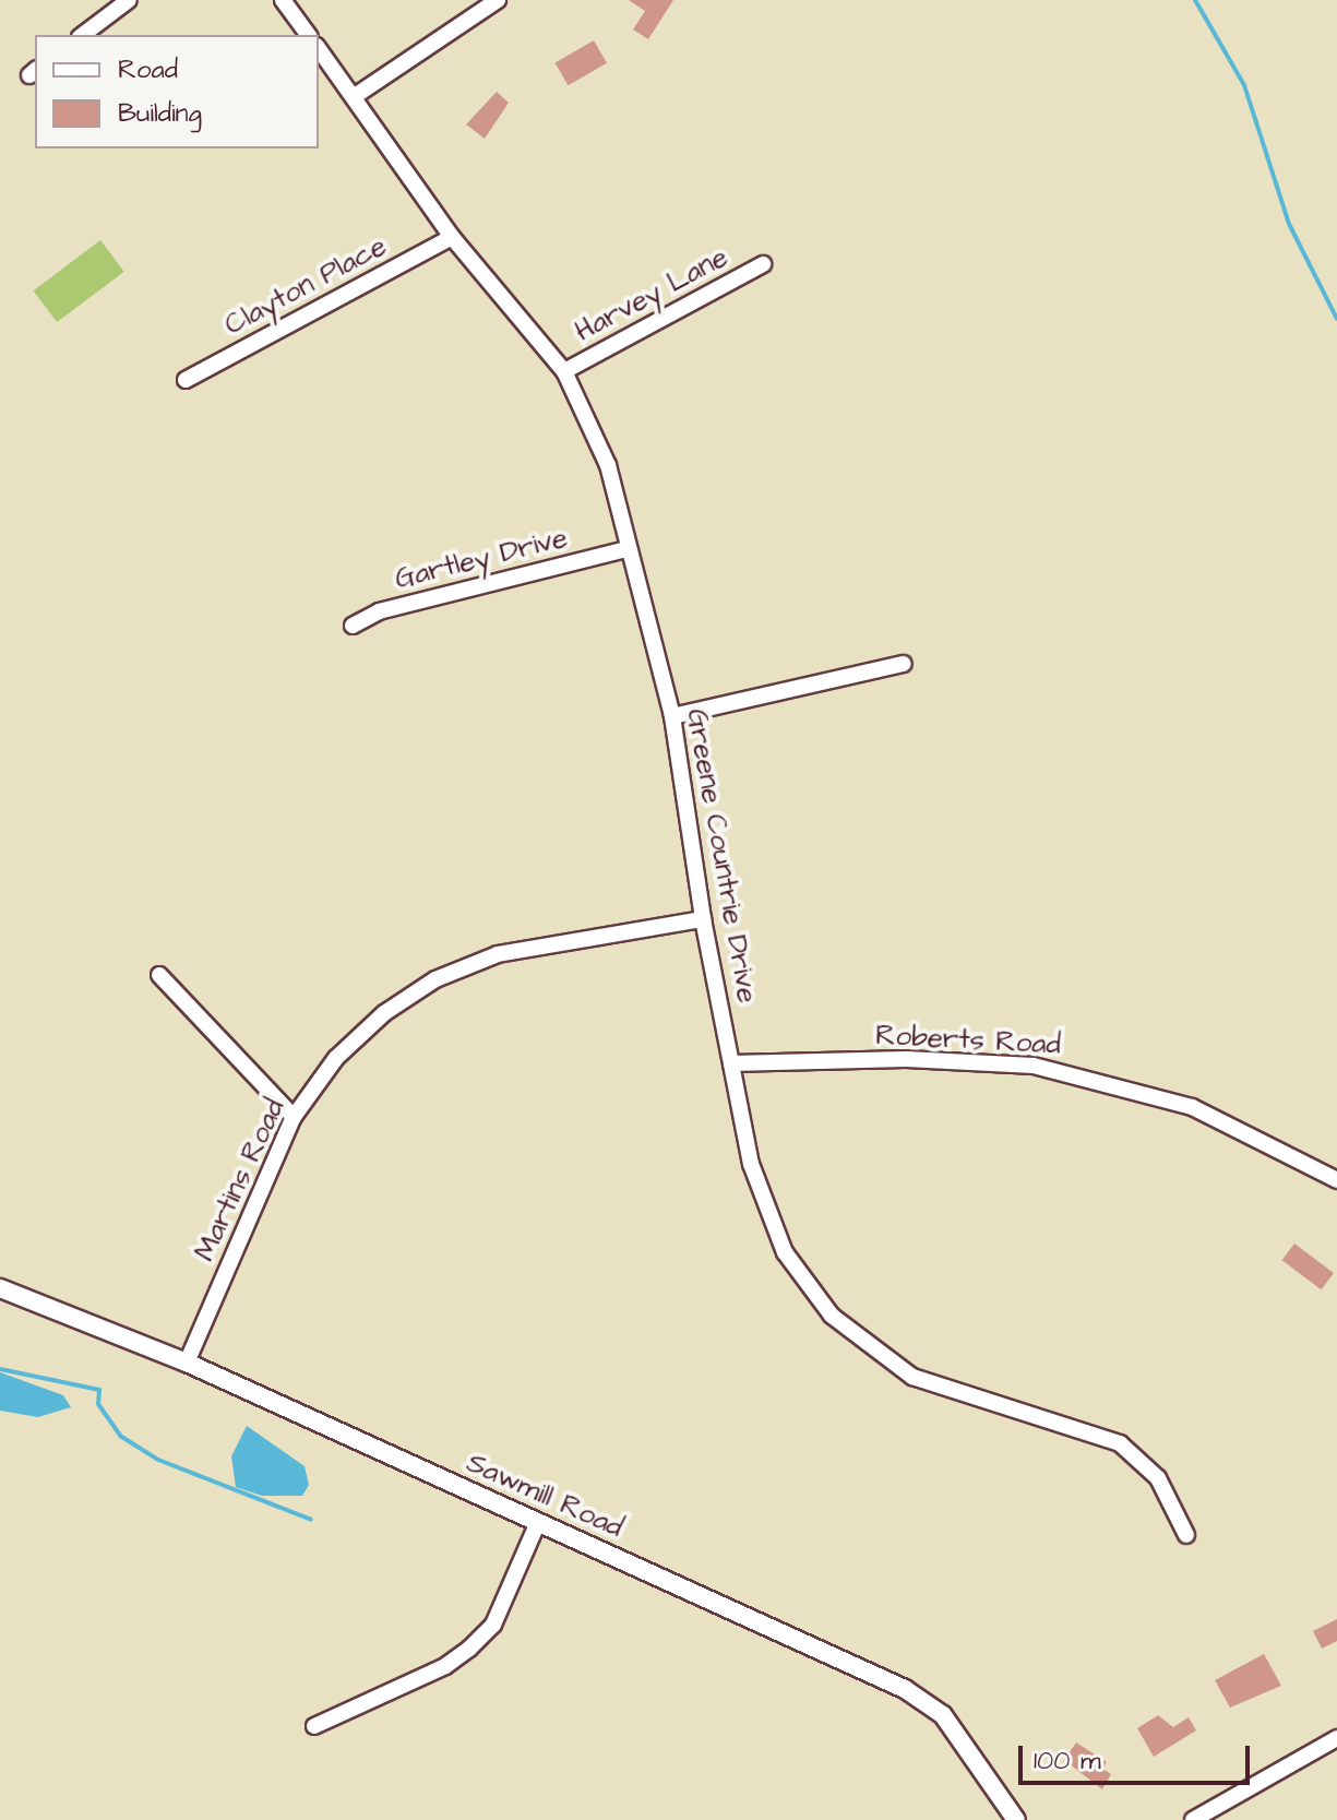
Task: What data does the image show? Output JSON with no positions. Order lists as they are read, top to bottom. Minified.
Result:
{"streets":{"street":["Clayton Place","Harvey Lane","Gartley Drive","Greene Countrie Drive","Roberts Road","Martins Road","Sawmill Road"]},"crossings":[["Clayton Place","Greene Countrie Drive"],["Harvey Lane","Greene Countrie Drive"],["Gartley Drive","Greene Countrie Drive"],["Greene Countrie Drive","Roberts Road"],["Greene Countrie Drive","Martins Road"],["Martins Road","Sawmill Road"]],"legend":["Road","Building"],"scale_bar":"100 m"}
